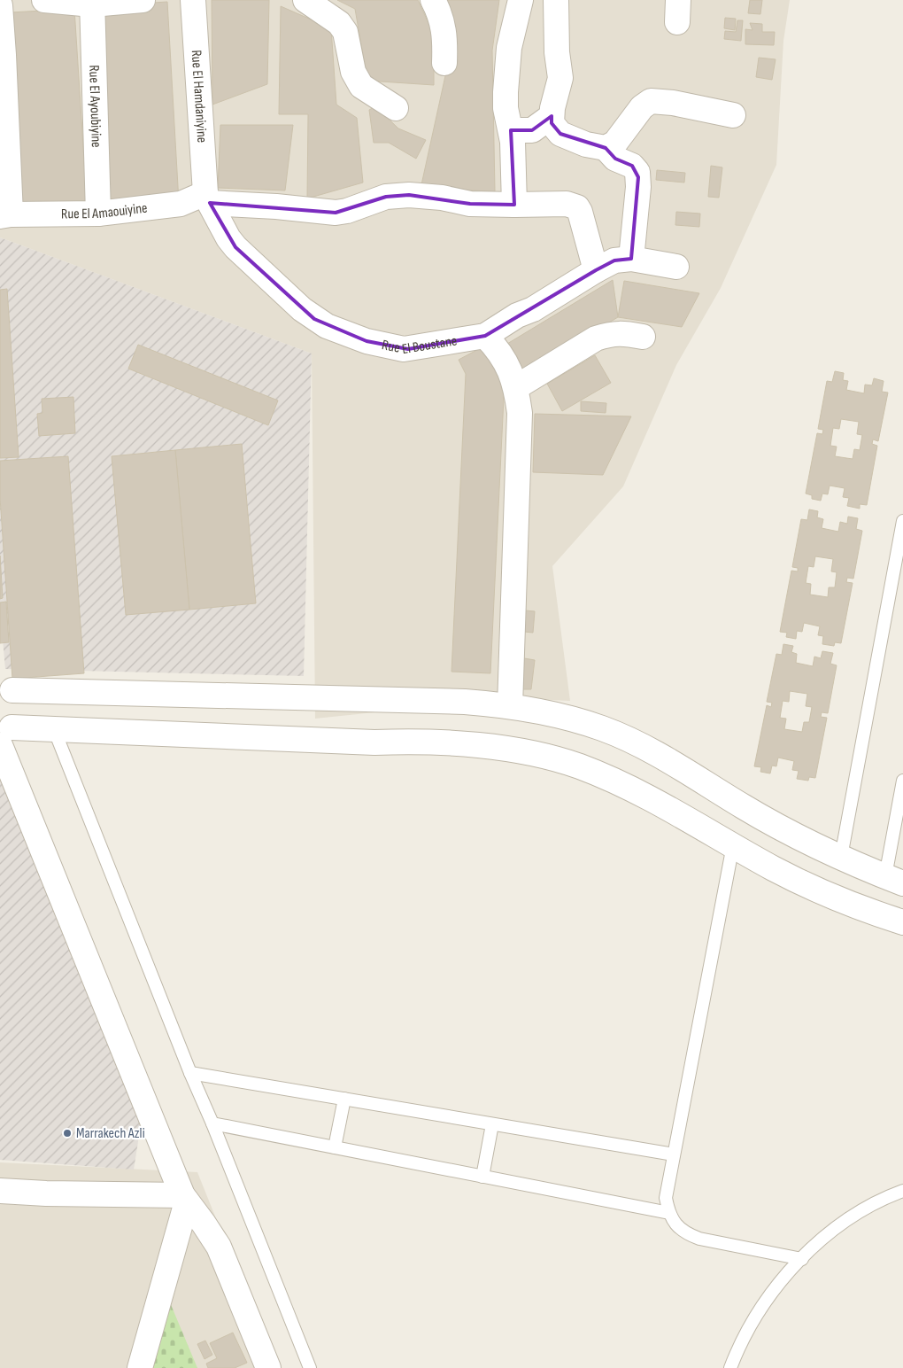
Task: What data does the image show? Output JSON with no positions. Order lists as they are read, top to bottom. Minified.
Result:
{"streets":{"street":["Rue El Hamdaniyine","Rue El Ayoubiyine","Rue El Amaouiyine","Rue El Boustane"]},"crossings":[["Rue El Hamdaniyine","Rue El Amaouiyine"],["Rue El Hamdaniyine","Rue El Boustane"],["Rue El Ayoubiyine","Rue El Amaouiyine"],["Rue El Amaouiyine","Rue El Boustane"]],"places":["Marrakech Azli"]}
